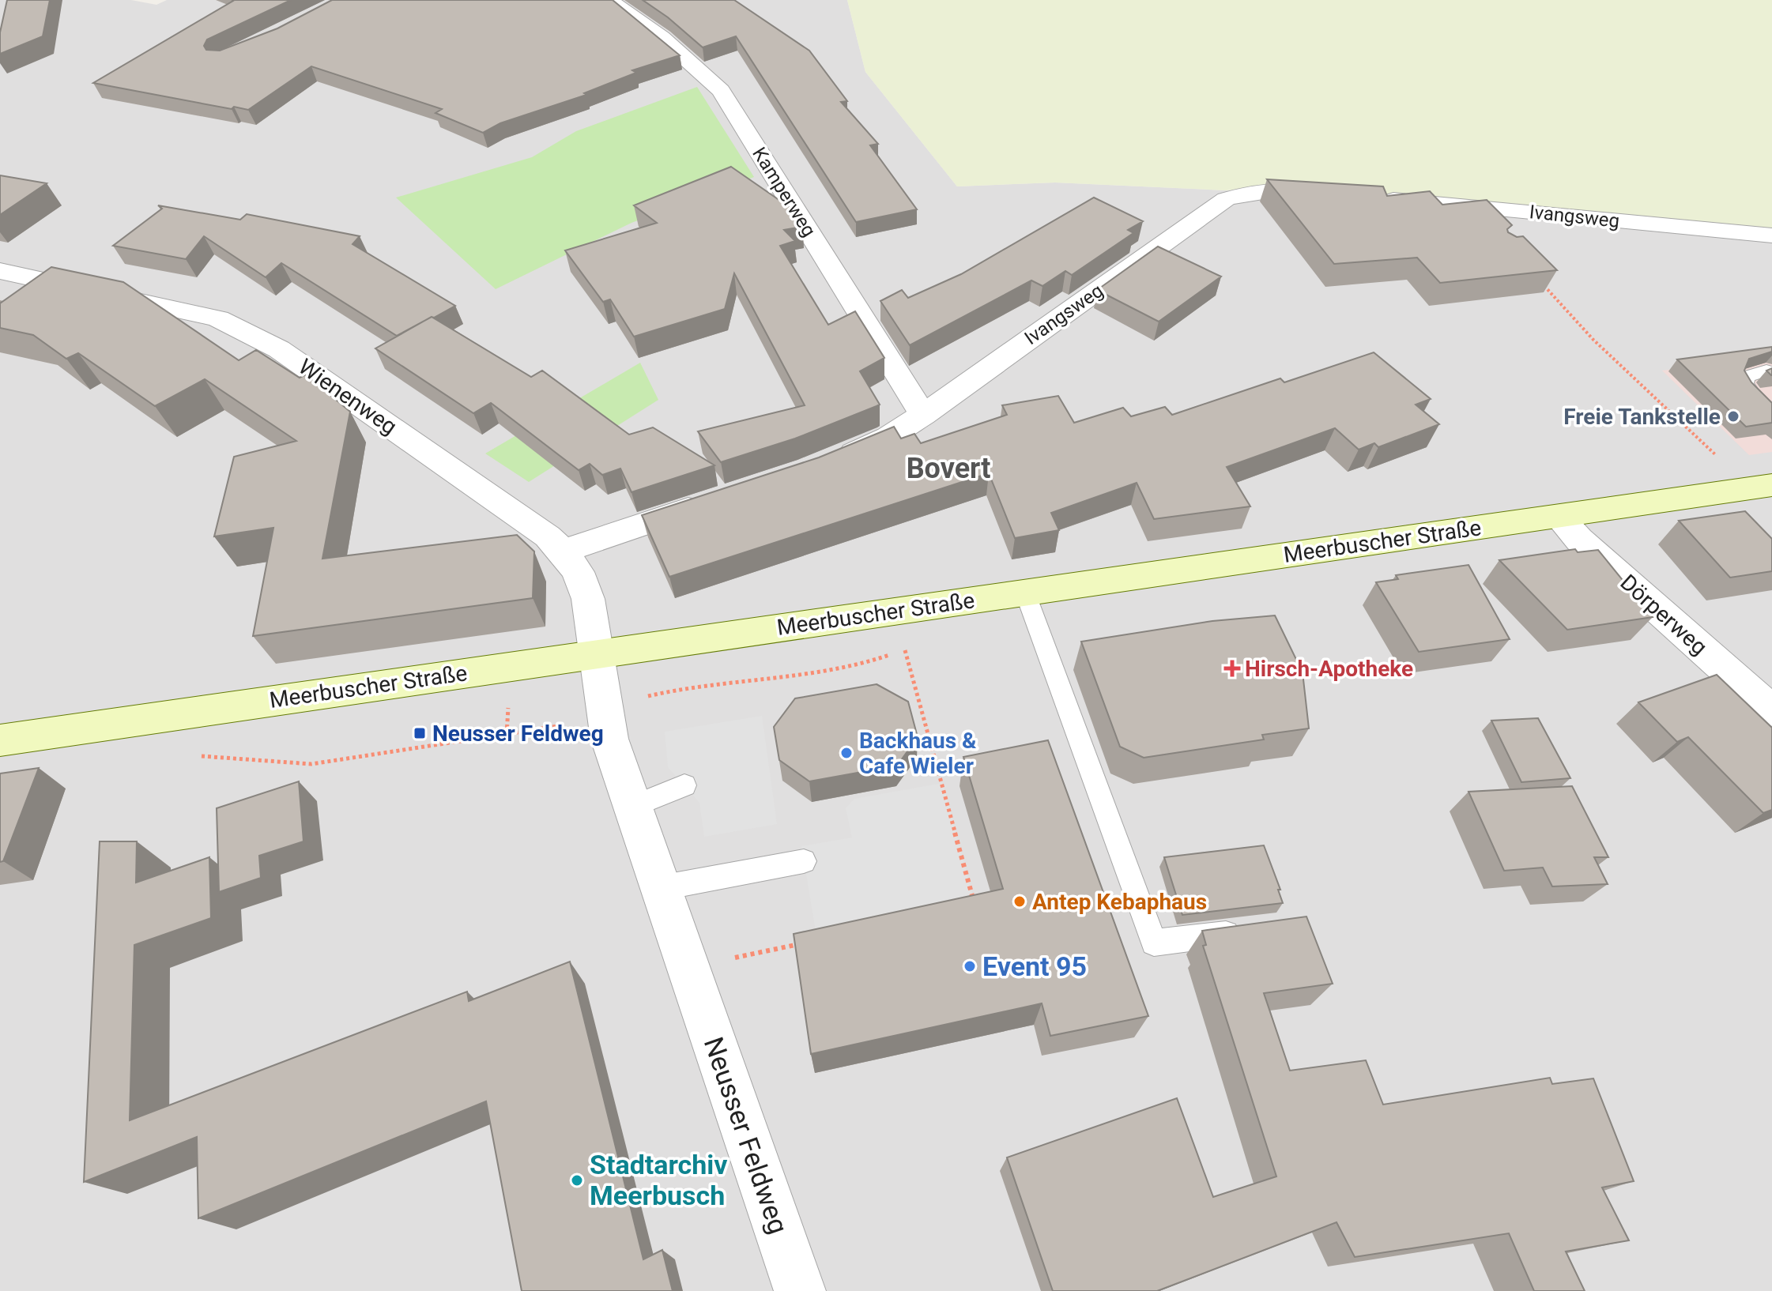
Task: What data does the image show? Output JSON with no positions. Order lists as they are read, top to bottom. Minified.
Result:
{"streets":{"main road":["Meerbuscher Straße"],"street":["Kamperweg","Ivangsweg","Wienenweg","Dörperweg","Neusser Feldweg"]},"crossings":[["Kamperweg","Ivangsweg"],["Wienenweg","Meerbuscher Straße"],["Wienenweg","Neusser Feldweg"],["Meerbuscher Straße","Dörperweg"],["Meerbuscher Straße","Neusser Feldweg"]],"districts":["Bovert"],"places":{"other":["Freie Tankstelle","Backhaus & Cafe Wieler","Antep Kebaphaus","Event 95","Stadtarchiv Meerbusch"],"health":["Hirsch-Apotheke"],"transit":["Neusser Feldweg"]}}
